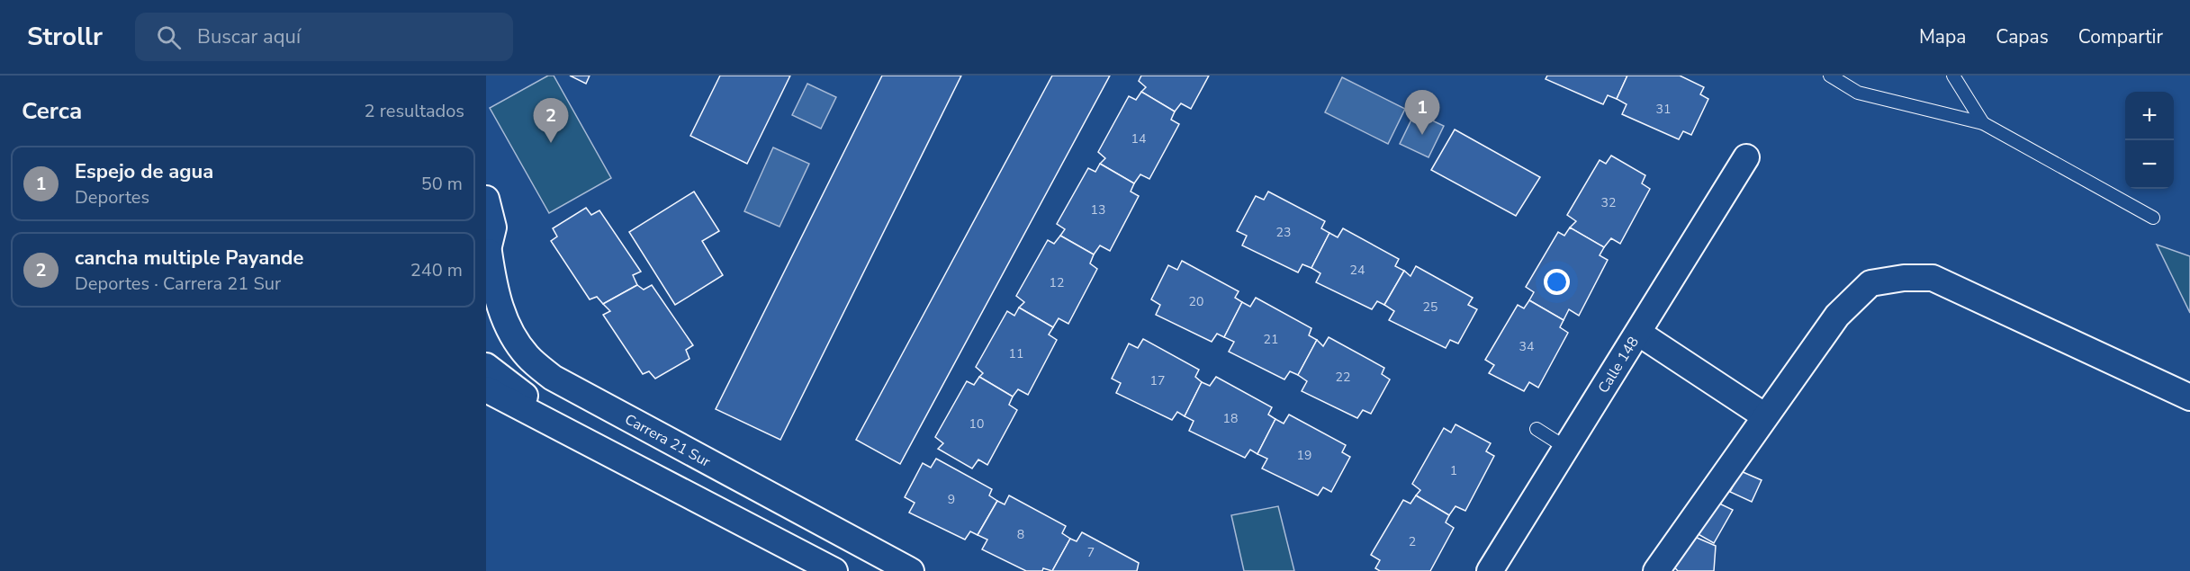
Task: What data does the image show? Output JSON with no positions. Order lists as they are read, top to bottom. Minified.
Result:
{"streets":{"street":["Calle 148","Carrera 21 Sur"]},"house_numbers":["31","14","32","13","23","24","12","20","25","21","34","11","22","17","18","10","19","1","9","8","2","7"],"page":{"header":"Strollr","search":"Buscar aquí","nav":["Mapa","Capas","Compartir"],"heading":["Cerca","2 resultados"],"pins":["1","2"],"map_buttons":["+","−"],"list":[{"mark":"1","name":"Espejo de agua","note":"Deportes","value":"50 m"},{"mark":"2","name":"cancha multiple Payande","note":"Deportes · Carrera 21 Sur","value":"240 m"}]}}
